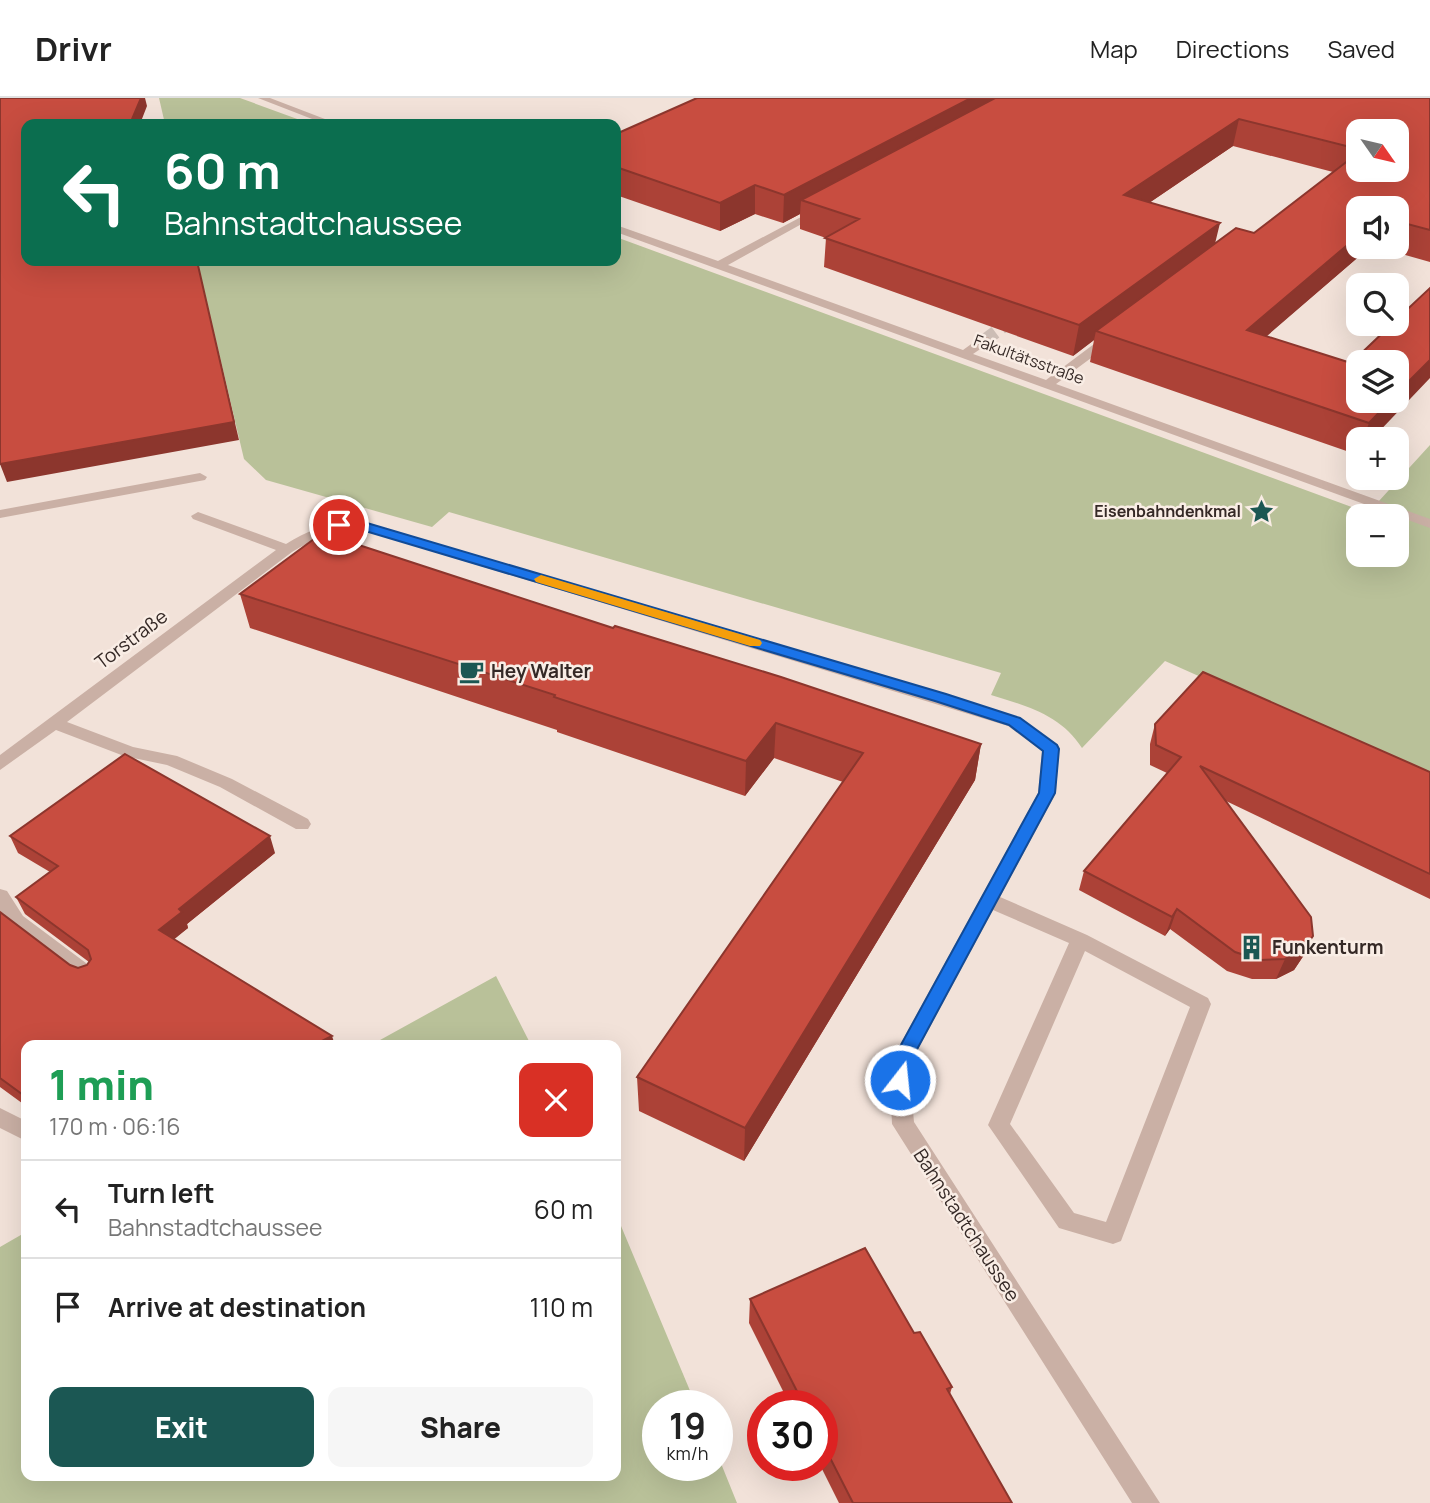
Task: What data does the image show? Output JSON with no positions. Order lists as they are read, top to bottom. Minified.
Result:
{"streets":{"street":["Fakultätsstraße","Torstraße","Bahnstadtchaussee"]},"crossings":[["Torstraße","Bahnstadtchaussee"]],"places":{"place":["Eisenbahndenkmal"],"cafe":["Hey Walter"],"building":["Funkenturm"]},"north":"bottom right","page":{"header":"Drivr","nav":["Map","Directions","Saved"],"map_buttons":["+","−"],"turn":["60 m","Bahnstadtchaussee"],"heading":["1 min","170 m · 06:16"],"list":[{"name":"Turn left","note":"Bahnstadtchaussee","value":"60 m"},{"name":"Arrive at destination","value":"110 m"}],"buttons":["Exit","Share"],"speed":"19 km/h","limit":"30"}}
